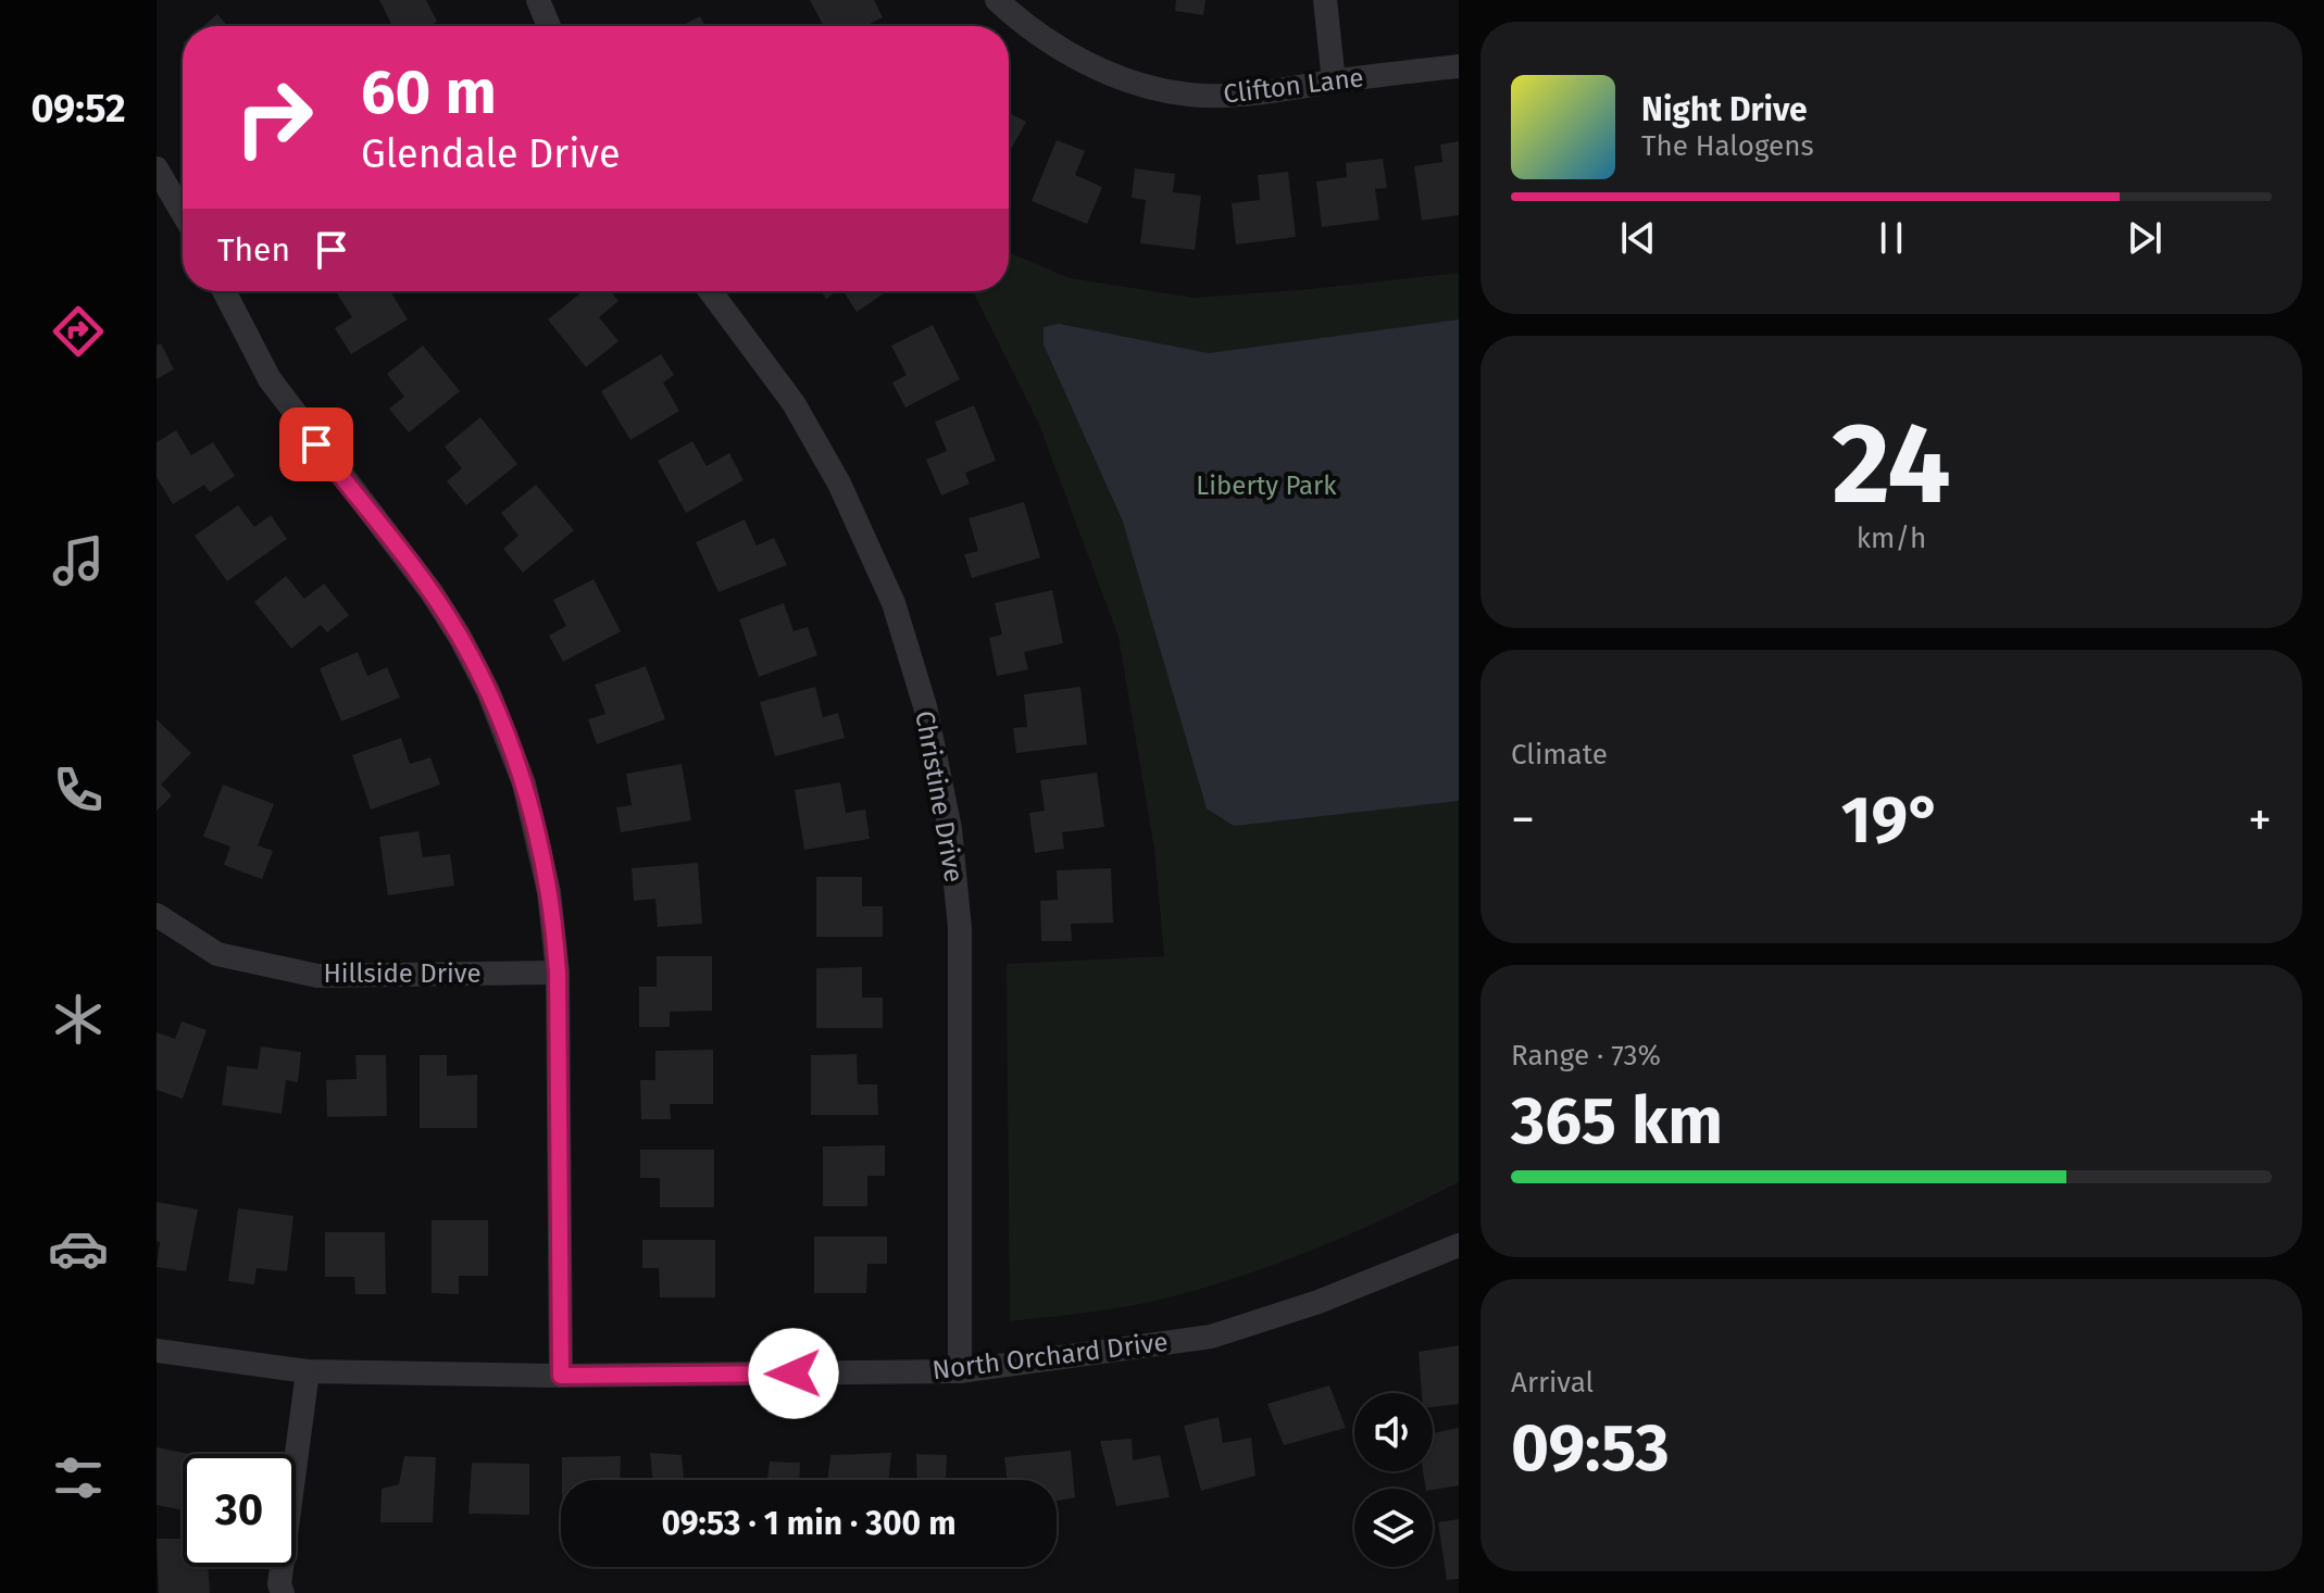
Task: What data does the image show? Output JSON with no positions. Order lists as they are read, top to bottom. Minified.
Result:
{"streets":{"street":["Clifton Lane","Christine Drive","Hillside Drive","North Orchard Drive"]},"crossings":[["Christine Drive","North Orchard Drive"]],"parks":["Liberty Park"],"page":{"tabs":"09:52","turn":["60 m","Glendale Drive"],"song":["Night Drive","The Halogens"],"then":"Then","tile":[["24","km/h"],"Climate",["Range · 73%","365 km"],["Arrival","09:53"]],"heat":["−","19°","+"],"limit":"30","trip":"09:53 · 1 min · 300 m"}}
